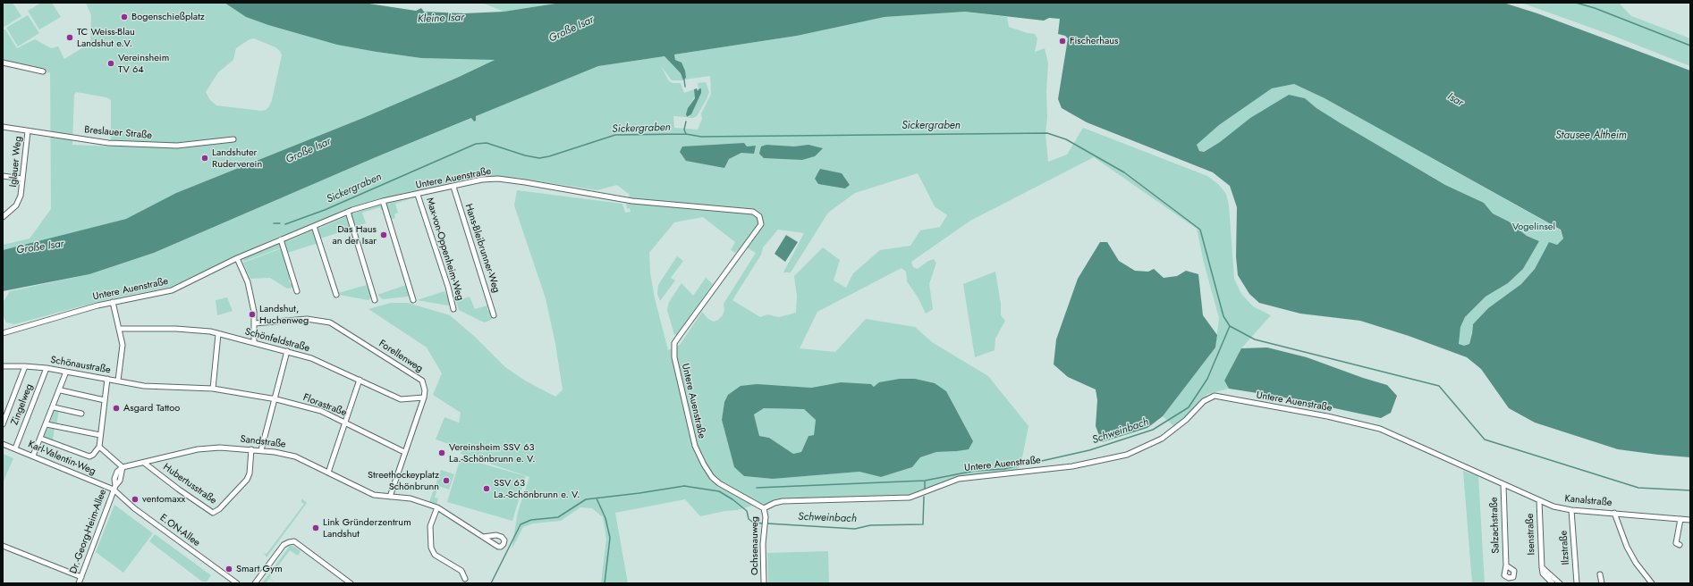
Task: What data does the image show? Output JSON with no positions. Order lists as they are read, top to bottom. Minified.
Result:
{"streets":{"street":["Breslauer Straße","Iglauer Weg","Untere Auenstraße","Hans-Bleibrunner-Weg","Max-von-Oppenheim-Weg","Schönfeldstraße","Forellenweg","Schönaustraße","Zingelweg","Florastraße","Sandstraße","Karl-Valentin-Weg","Hubertusstraße","Kanalstraße","Salzachstraße","E.ON-Allee","Dr.-Georg-Heim-Allee","Isenstraße","Ochsenauweg","Ilzstraße"]},"crossings":[["Breslauer Straße","Iglauer Weg"],["Untere Auenstraße","Hans-Bleibrunner-Weg"],["Untere Auenstraße","Max-von-Oppenheim-Weg"],["Untere Auenstraße","Schönaustraße"],["Untere Auenstraße","Kanalstraße"],["Untere Auenstraße","Ochsenauweg"],["Schönfeldstraße","Forellenweg"],["Schönfeldstraße","Schönaustraße"],["Forellenweg","Florastraße"],["Forellenweg","Sandstraße"],["Schönaustraße","Zingelweg"],["Schönaustraße","Florastraße"],["Zingelweg","Karl-Valentin-Weg"],["Sandstraße","Hubertusstraße"],["Sandstraße","Dr.-Georg-Heim-Allee"],["Karl-Valentin-Weg","E.ON-Allee"],["Karl-Valentin-Weg","Dr.-Georg-Heim-Allee"],["Kanalstraße","Salzachstraße"],["Kanalstraße","Isenstraße"],["Kanalstraße","Ilzstraße"],["E.ON-Allee","Dr.-Georg-Heim-Allee"]],"water":["Kleine Isar","Große Isar","Isar","Sickergraben","Stausee Altheim","Schweinbach"],"parks":["Vogelinsel"],"places":["Bogenschießplatz","TC Weiss-Blau Landshut e.V.","Fischerhaus","Vereinsheim TV 64","Landshuter Ruderverein","Das Haus an der Isar","Landshut, Huchenweg","Asgard Tattoo","Vereinsheim SSV 63 La.-Schönbrunn e. V.","Streethockeyplatz Schönbrunn","SSV 63 La.-Schönbrunn e. V.","ventomaxx","Link Gründerzentrum Landshut","Smart Gym"]}
